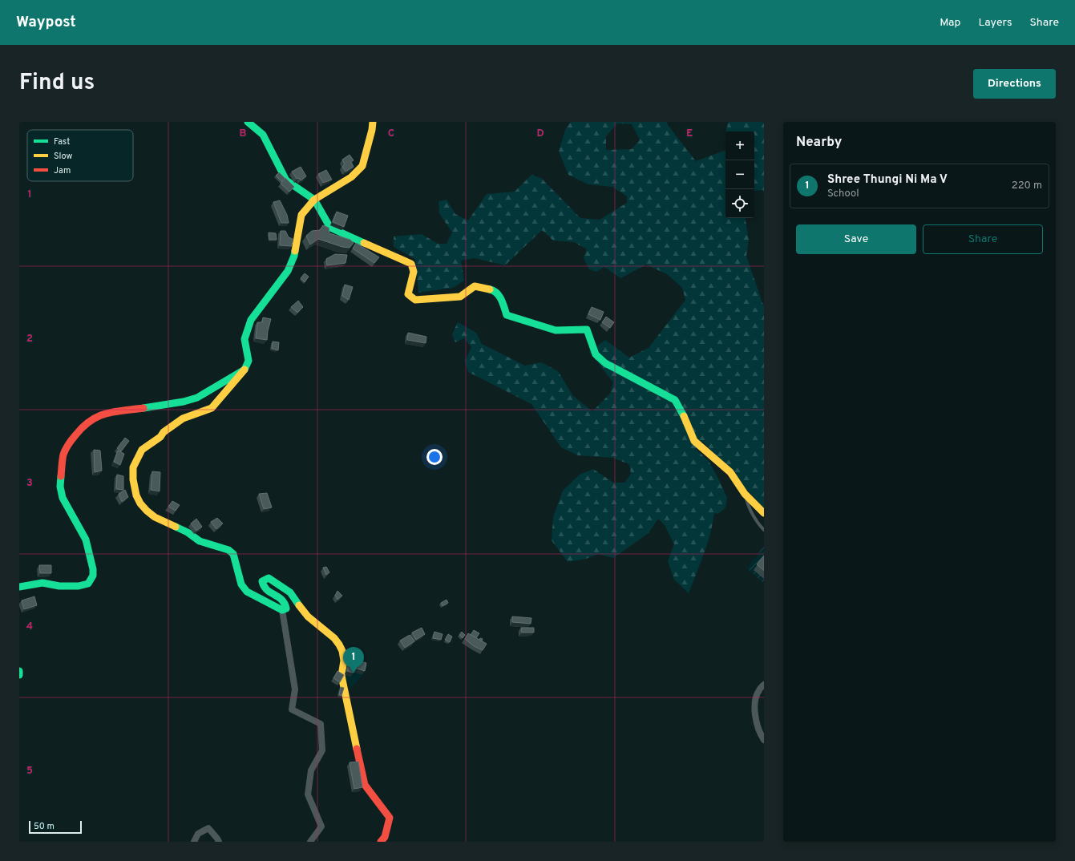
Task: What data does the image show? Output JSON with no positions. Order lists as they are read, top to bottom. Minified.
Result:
{"legend":["Fast","Slow","Jam"],"scale_bar":"50 m","page":{"header":"Waypost","nav":["Map","Layers","Share"],"title":"Find us","buttons":["Directions",["Save","Share"]],"heading":"Nearby","map_buttons":["+","−"],"list":[{"mark":"1","name":"Shree Thungi Ni Ma V","note":"School","value":"220 m"}],"pins":"1","scale":"50 m"},"grid":{"columns":["B","C","D","E"],"rows":["1","2","3","4","5"]}}
